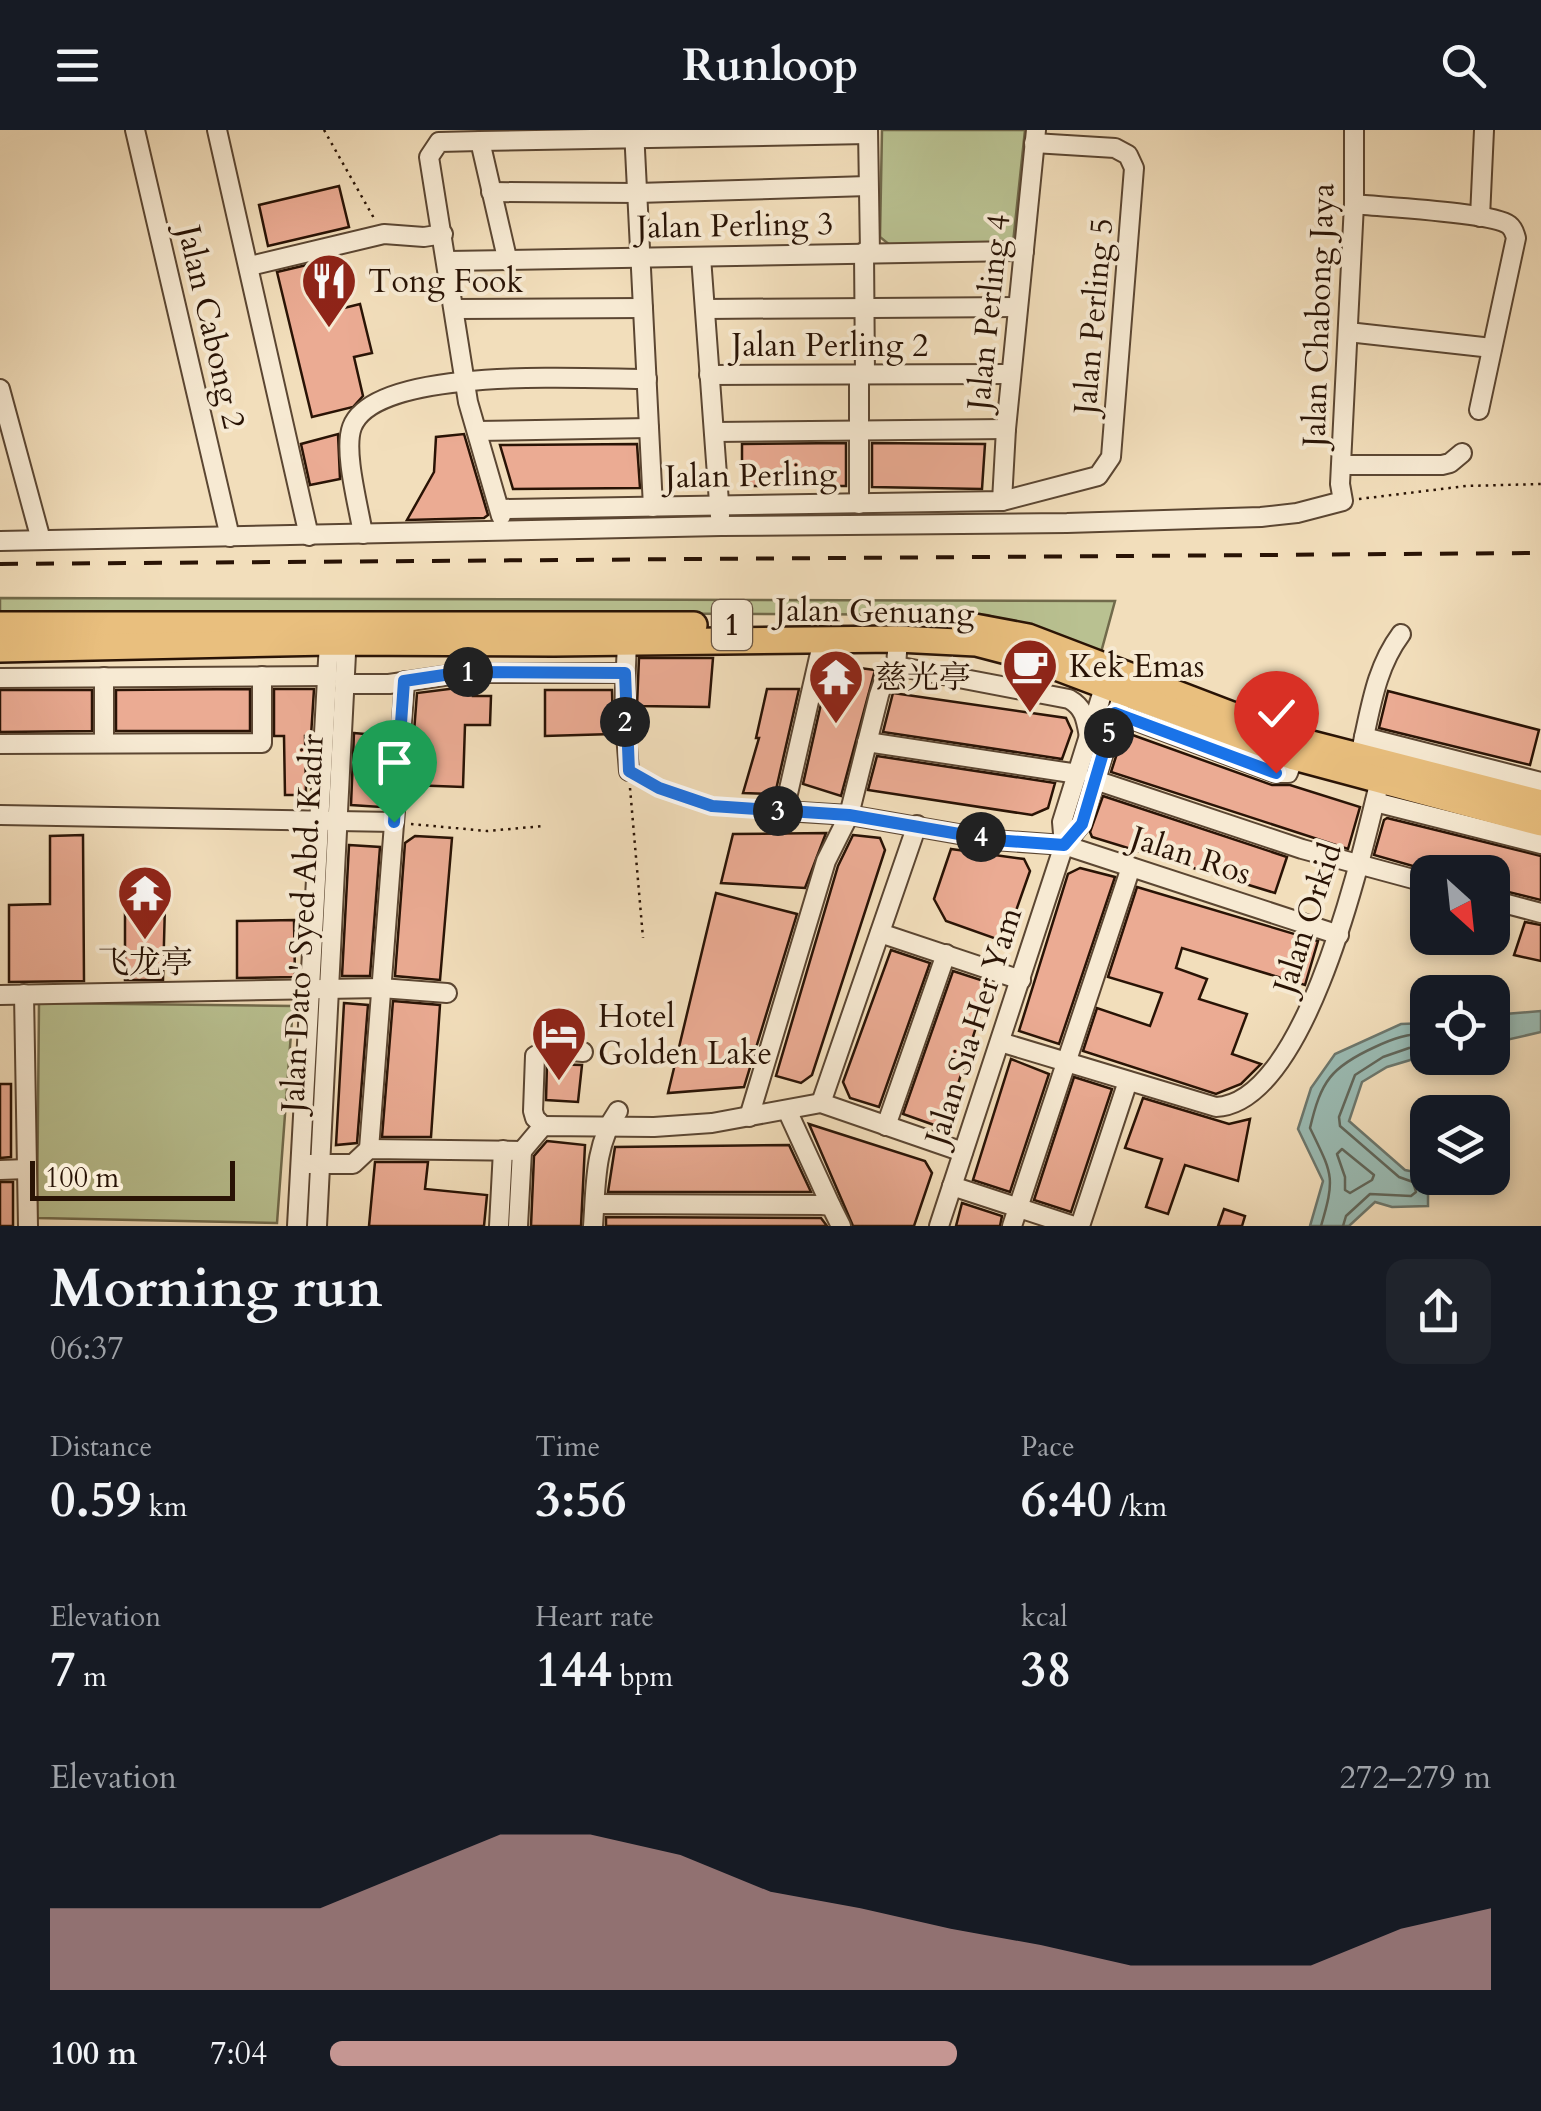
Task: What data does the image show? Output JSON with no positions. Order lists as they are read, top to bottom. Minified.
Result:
{"streets":{"highway":["Jalan Genuang","1"],"street":["Jalan Perling 3","Jalan Perling 4","Jalan Chabong Jaya","Jalan Perling 5","Jalan Cabong 2","Jalan Perling 2","Jalan Perling","Jalan Ros","Jalan Orkid","Jalan Dato' Syed Abd. Kadir","Jalan Sia Her Yam"]},"crossings":[["Jalan Perling 3","Jalan Perling 4"],["Jalan Perling 4","Jalan Perling 5"],["Jalan Perling 4","Jalan Perling 2"],["Jalan Perling 4","Jalan Perling"],["Jalan Perling 5","Jalan Perling"],["Jalan Genuang","Jalan Orkid"],["Jalan Genuang","Jalan Dato' Syed Abd. Kadir"],["Jalan Genuang","Jalan Sia Her Yam"],["Jalan Ros","Jalan Orkid"],["Jalan Ros","Jalan Sia Her Yam"],["Jalan Orkid","Jalan Sia Her Yam"]],"places":{"restaurant":["Tong Fook"],"cafe":["Kek Emas"],"temple":["慈光亭","飞龙亭"],"hotel":["Hotel Golden Lake"]},"scale_bar":"100 m","north":"bottom right","page":{"header":"Runloop","pins":["1","2","5","3","4"],"scale":"100 m","heading":["Morning run","06:37"],"stats":[["Distance","0.59 km"],["Time","3:56"],["Pace","6:40 /km"],["Elevation","7 m"],["Heart rate","144 bpm"],["kcal","38"]],"chart":["Elevation","272–279 m"],"list":[{"name":"100 m","note":"7:04"}]}}
